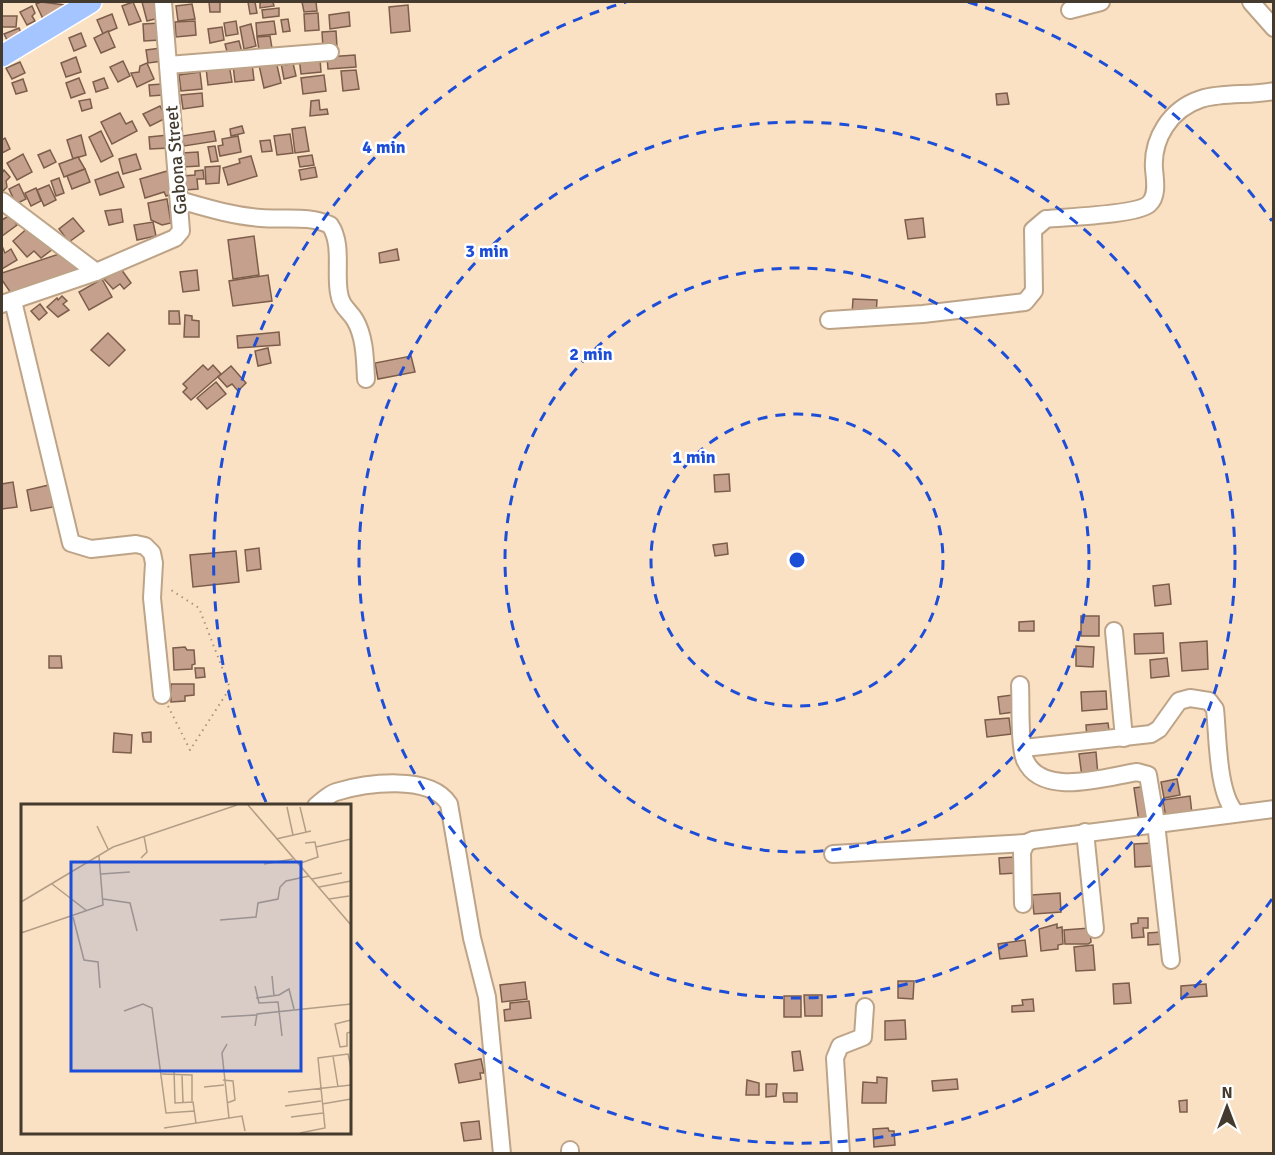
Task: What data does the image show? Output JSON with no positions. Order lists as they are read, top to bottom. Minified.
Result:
{"streets":{"street":["Gabona Street"]},"north":"top","rings":["4 min","3 min","2 min","1 min"]}
